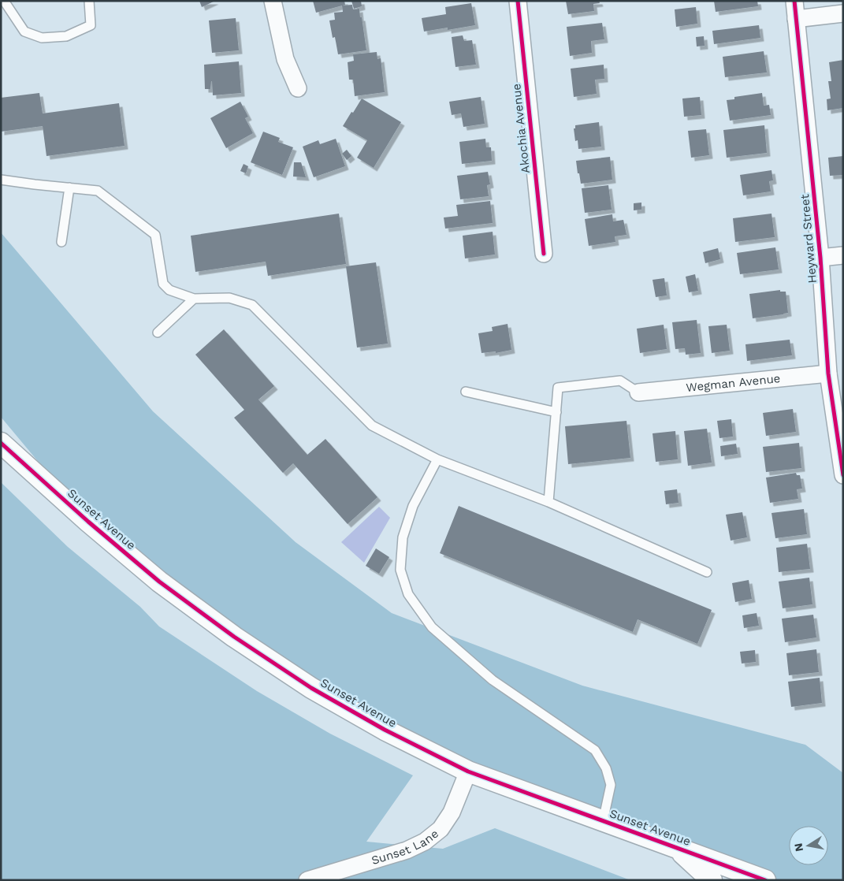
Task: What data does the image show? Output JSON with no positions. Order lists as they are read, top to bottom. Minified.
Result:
{"streets":{"street":["Akochia Avenue","Heyward Street","Wegman Avenue","Sunset Avenue","Sunset Lane"]},"crossings":[["Heyward Street","Wegman Avenue"],["Sunset Avenue","Sunset Lane"]],"north":"left"}
